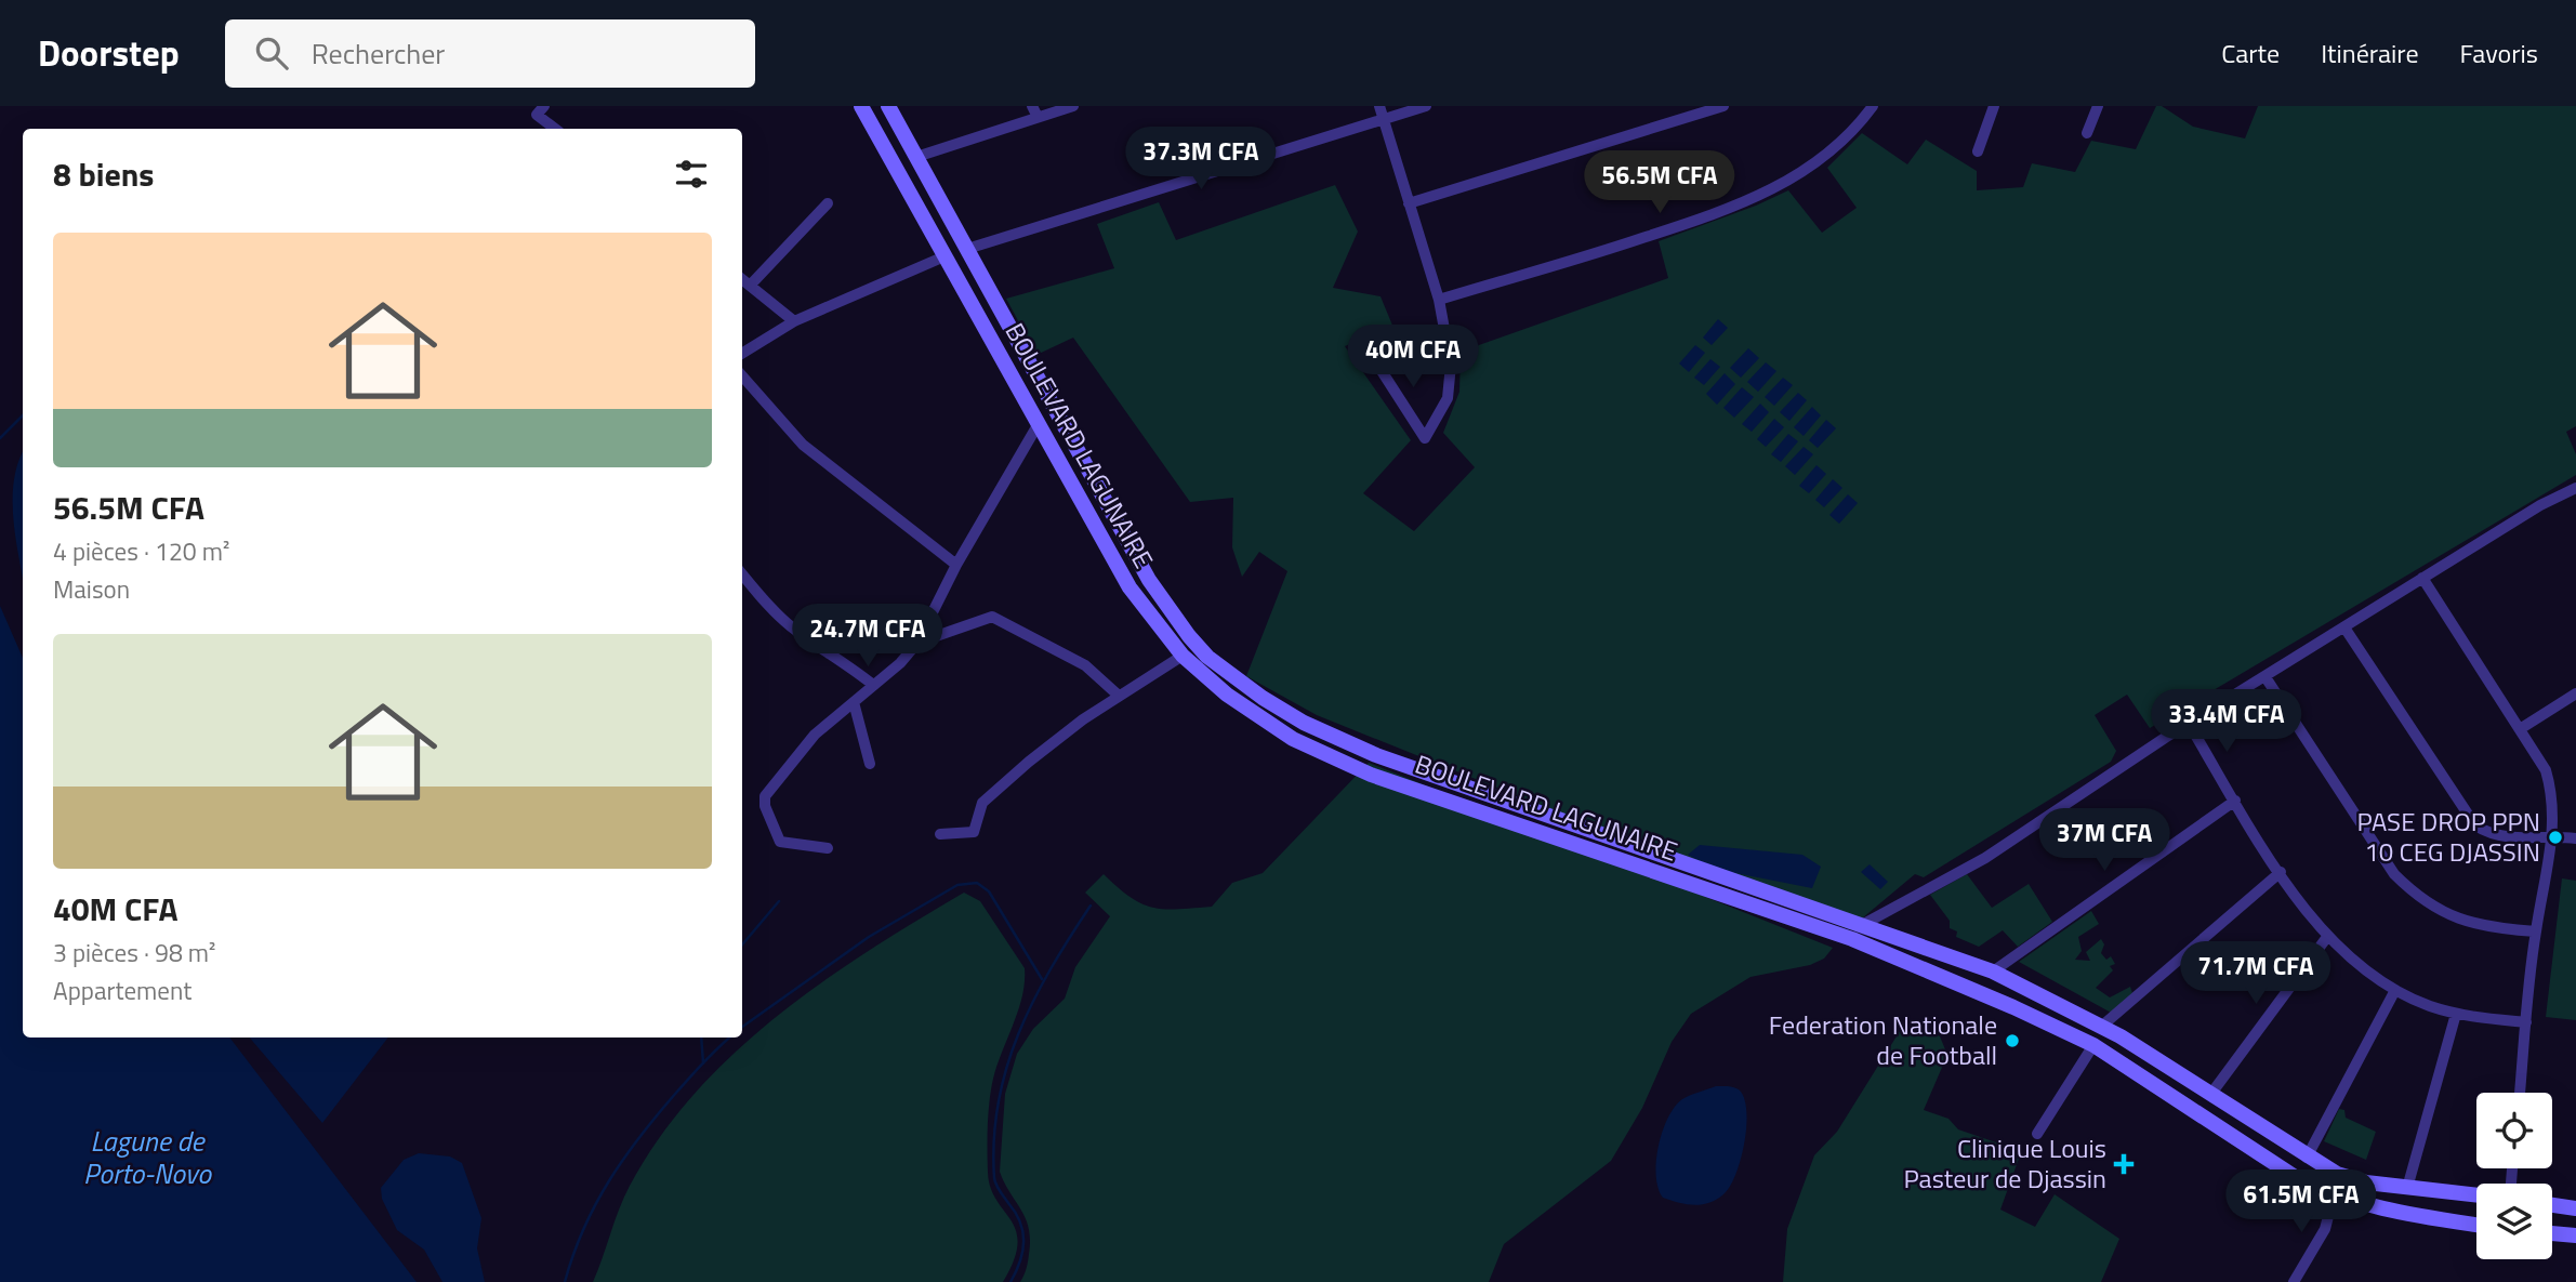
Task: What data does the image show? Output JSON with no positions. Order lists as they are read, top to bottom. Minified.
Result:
{"streets":{"main road":["BOULEVARD LAGUNAIRE"]},"water":["Lagune de Porto-Novo"],"places":{"other":["PASE DROP PPN 10 CEG DJASSIN","Federation Nationale de Football"],"health":["Clinique Louis Pasteur de Djassin"]},"page":{"header":"Doorstep","search":"Rechercher","nav":["Carte","Itinéraire","Favoris"],"price":["37.3M CFA","56.5M CFA","40M CFA","24.7M CFA","33.4M CFA","37M CFA","71.7M CFA","61.5M CFA"],"heading":"8 biens","list":[{"name":"56.5M CFA","note":"4 pièces · 120 m² · Maison"},{"name":"40M CFA","note":"3 pièces · 98 m² · Appartement"}]}}
